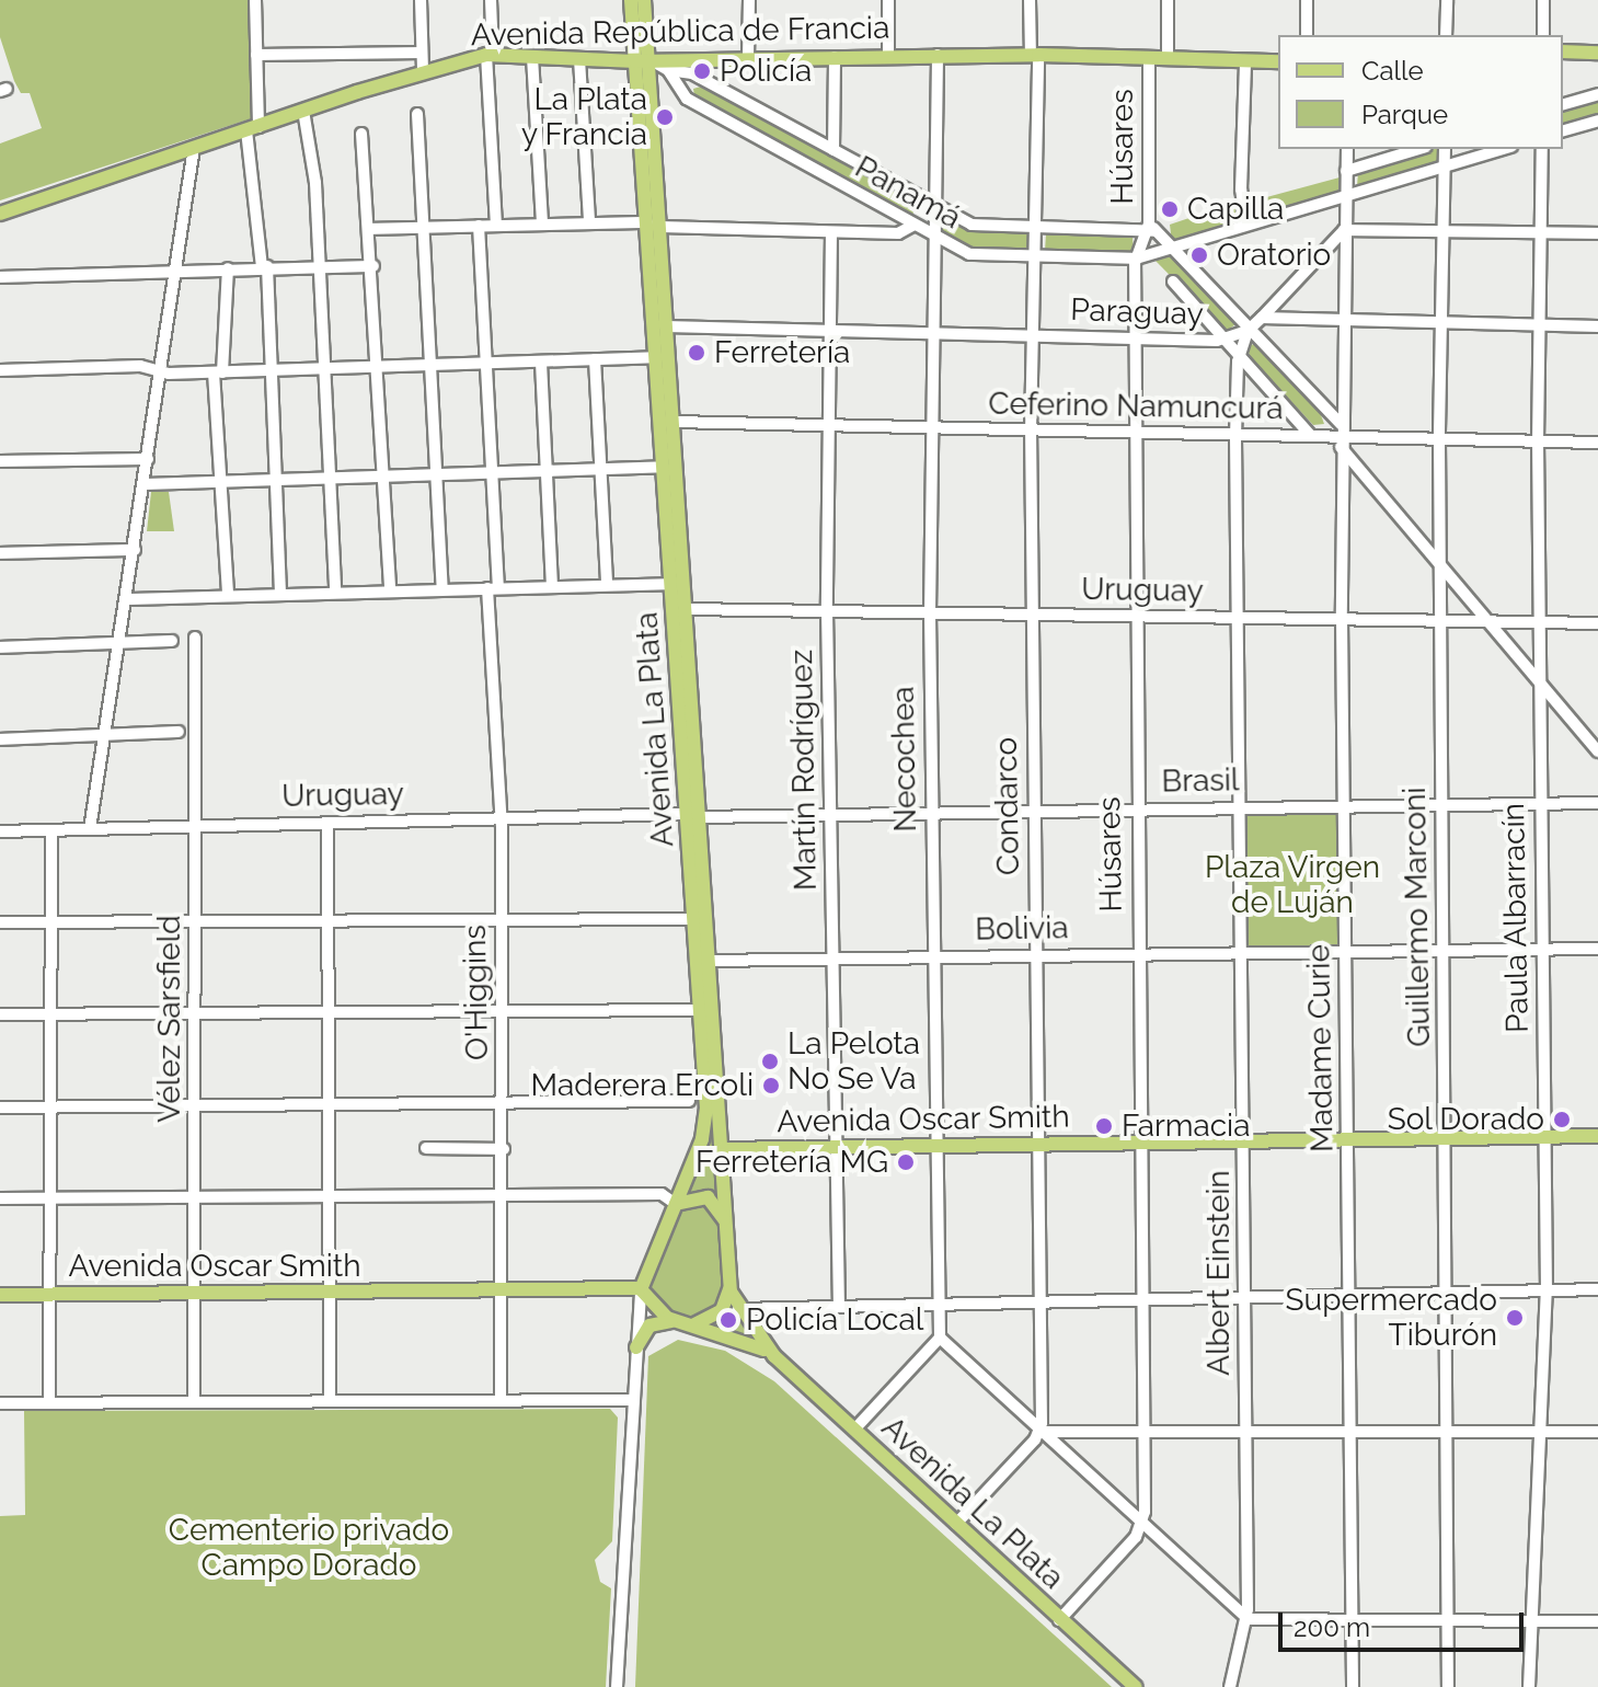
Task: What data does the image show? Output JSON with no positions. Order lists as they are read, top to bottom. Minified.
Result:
{"streets":{"main road":["Avenida República de Francia","Avenida La Plata","Avenida Oscar Smith"],"street":["Húsares","Panamá","Paraguay","Ceferino Namuncurá","Uruguay","Necochea","Martín Rodríguez","Brasil","Condarco","Guillermo Marconi","Paula Albarracín","Bolivia","O'Higgins","Vélez Sarsfield","Madame Curie","Albert Einstein"]},"crossings":[["Avenida República de Francia","Húsares"],["Avenida República de Francia","Panamá"],["Avenida República de Francia","Avenida La Plata"],["Avenida República de Francia","Necochea"],["Avenida República de Francia","Condarco"],["Húsares","Panamá"],["Húsares","Paraguay"],["Húsares","Ceferino Namuncurá"],["Húsares","Uruguay"],["Húsares","Brasil"],["Húsares","Bolivia"],["Húsares","Avenida Oscar Smith"],["Panamá","Avenida La Plata"],["Panamá","Necochea"],["Panamá","Condarco"],["Panamá","Guillermo Marconi"],["Panamá","Madame Curie"],["Paraguay","Avenida La Plata"],["Paraguay","Necochea"],["Paraguay","Martín Rodríguez"],["Paraguay","Condarco"],["Paraguay","Madame Curie"],["Paraguay","Albert Einstein"],["Ceferino Namuncurá","Avenida La Plata"],["Ceferino Namuncurá","Necochea"],["Ceferino Namuncurá","Martín Rodríguez"],["Ceferino Namuncurá","Condarco"],["Ceferino Namuncurá","Guillermo Marconi"],["Ceferino Namuncurá","Paula Albarracín"],["Ceferino Namuncurá","Madame Curie"],["Ceferino Namuncurá","Albert Einstein"],["Uruguay","Avenida La Plata"],["Uruguay","Necochea"],["Uruguay","Martín Rodríguez"],["Uruguay","Brasil"],["Uruguay","Condarco"],["Uruguay","Guillermo Marconi"],["Uruguay","Paula Albarracín"],["Uruguay","O'Higgins"],["Uruguay","Vélez Sarsfield"],["Uruguay","Madame Curie"],["Uruguay","Albert Einstein"],["Avenida La Plata","Brasil"],["Avenida La Plata","Bolivia"],["Avenida La Plata","Avenida Oscar Smith"],["Necochea","Brasil"],["Necochea","Bolivia"],["Necochea","Avenida Oscar Smith"],["Martín Rodríguez","Brasil"],["Martín Rodríguez","Bolivia"],["Martín Rodríguez","Avenida Oscar Smith"],["Brasil","Condarco"],["Brasil","Guillermo Marconi"],["Brasil","Paula Albarracín"],["Brasil","Madame Curie"],["Brasil","Albert Einstein"],["Condarco","Bolivia"],["Condarco","Avenida Oscar Smith"],["Guillermo Marconi","Bolivia"],["Guillermo Marconi","Avenida Oscar Smith"],["Paula Albarracín","Bolivia"],["Paula Albarracín","Avenida Oscar Smith"],["Bolivia","Madame Curie"],["Bolivia","Albert Einstein"],["O'Higgins","Avenida Oscar Smith"],["Vélez Sarsfield","Avenida Oscar Smith"],["Madame Curie","Avenida Oscar Smith"],["Avenida Oscar Smith","Albert Einstein"]],"parks":["Plaza Virgen de Luján","Cementerio privado Campo Dorado"],"places":["Policía","La Plata y Francia","Capilla","Oratorio","Ferretería","La Pelota No Se Va","Maderera Ercoli","Sol Dorado","Farmacia","Ferretería MG","Supermercado Tiburón","Policía Local"],"legend":["Calle","Parque"],"scale_bar":"200 m"}
